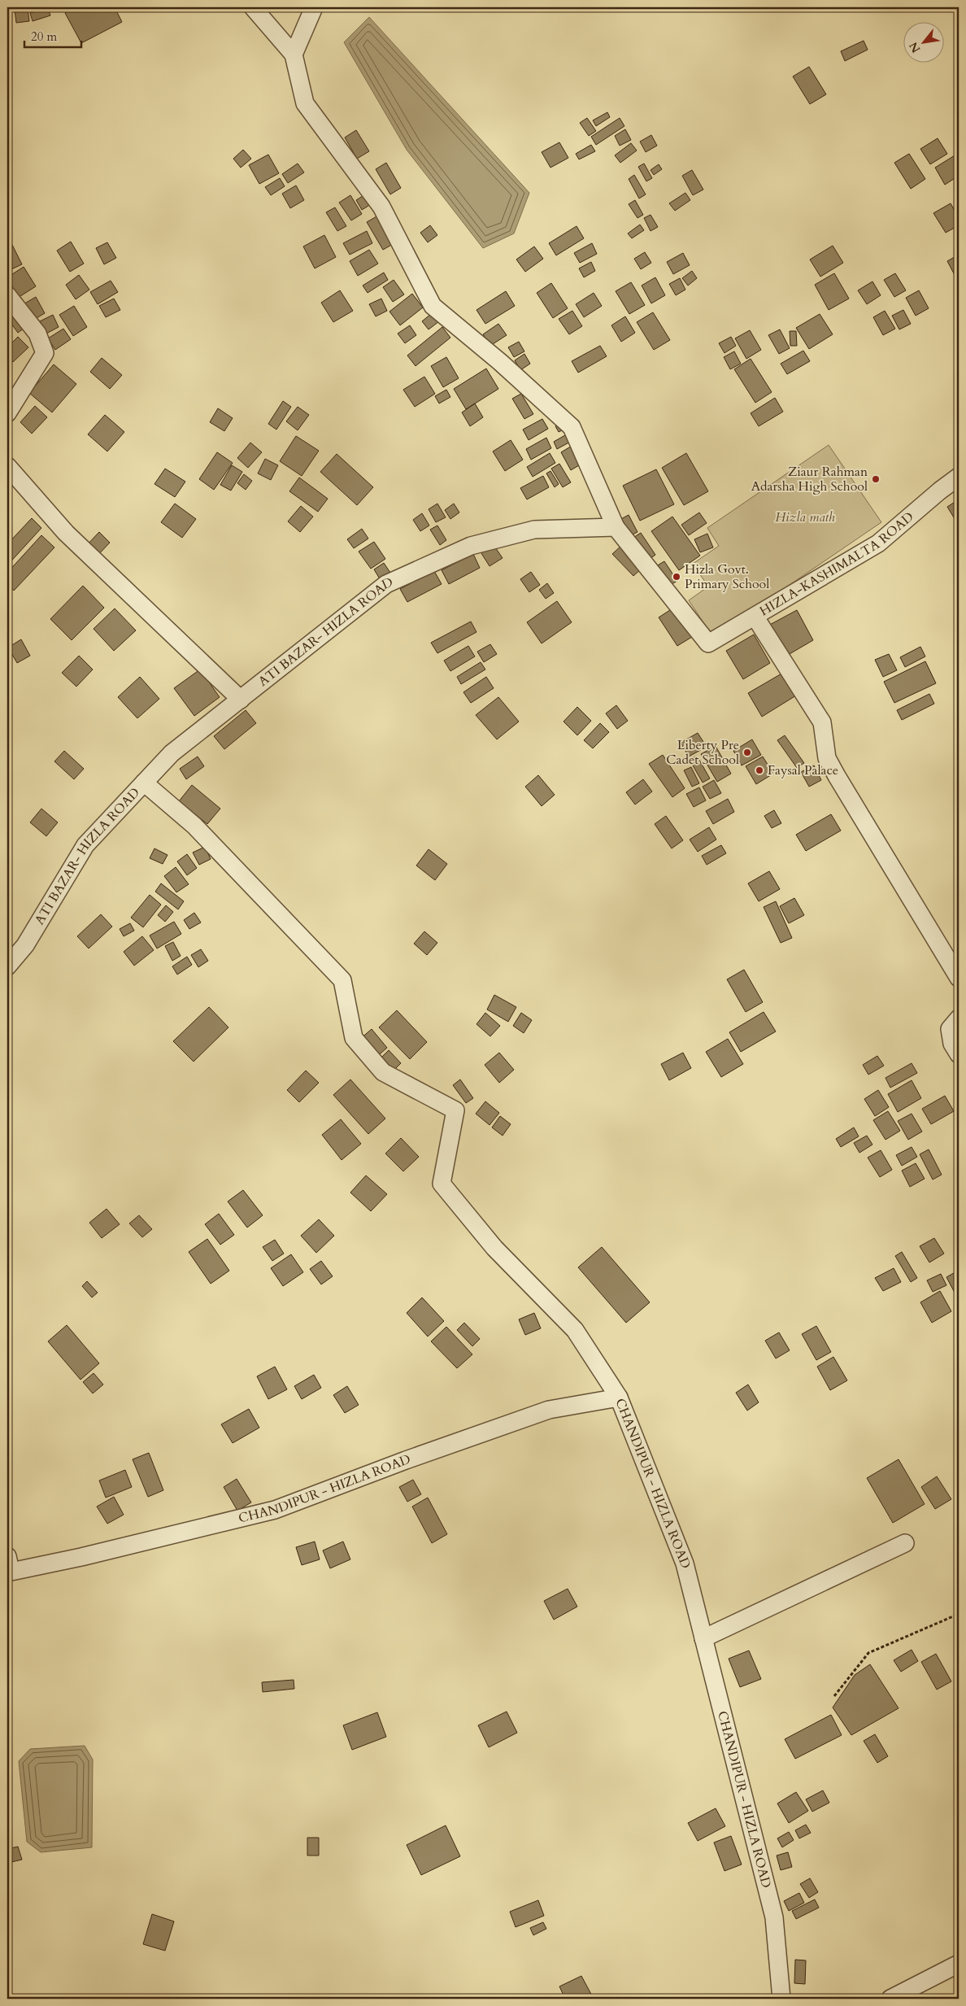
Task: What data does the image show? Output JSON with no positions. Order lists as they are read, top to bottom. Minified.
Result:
{"streets":{"street":["HIZLA-KASHIMALTA ROAD","ATI BAZAR- HIZLA ROAD","CHANDIPUR - HIZLA ROAD"]},"crossings":[["HIZLA-KASHIMALTA ROAD","ATI BAZAR- HIZLA ROAD"]],"parks":["Hizla math"],"places":["Ziaur Rahman Adarsha High School","Hizla Govt. Primary School","Liberty Pre Cadet School","Faysal Palace"],"scale_bar":"20 m","north":"bottom left"}
